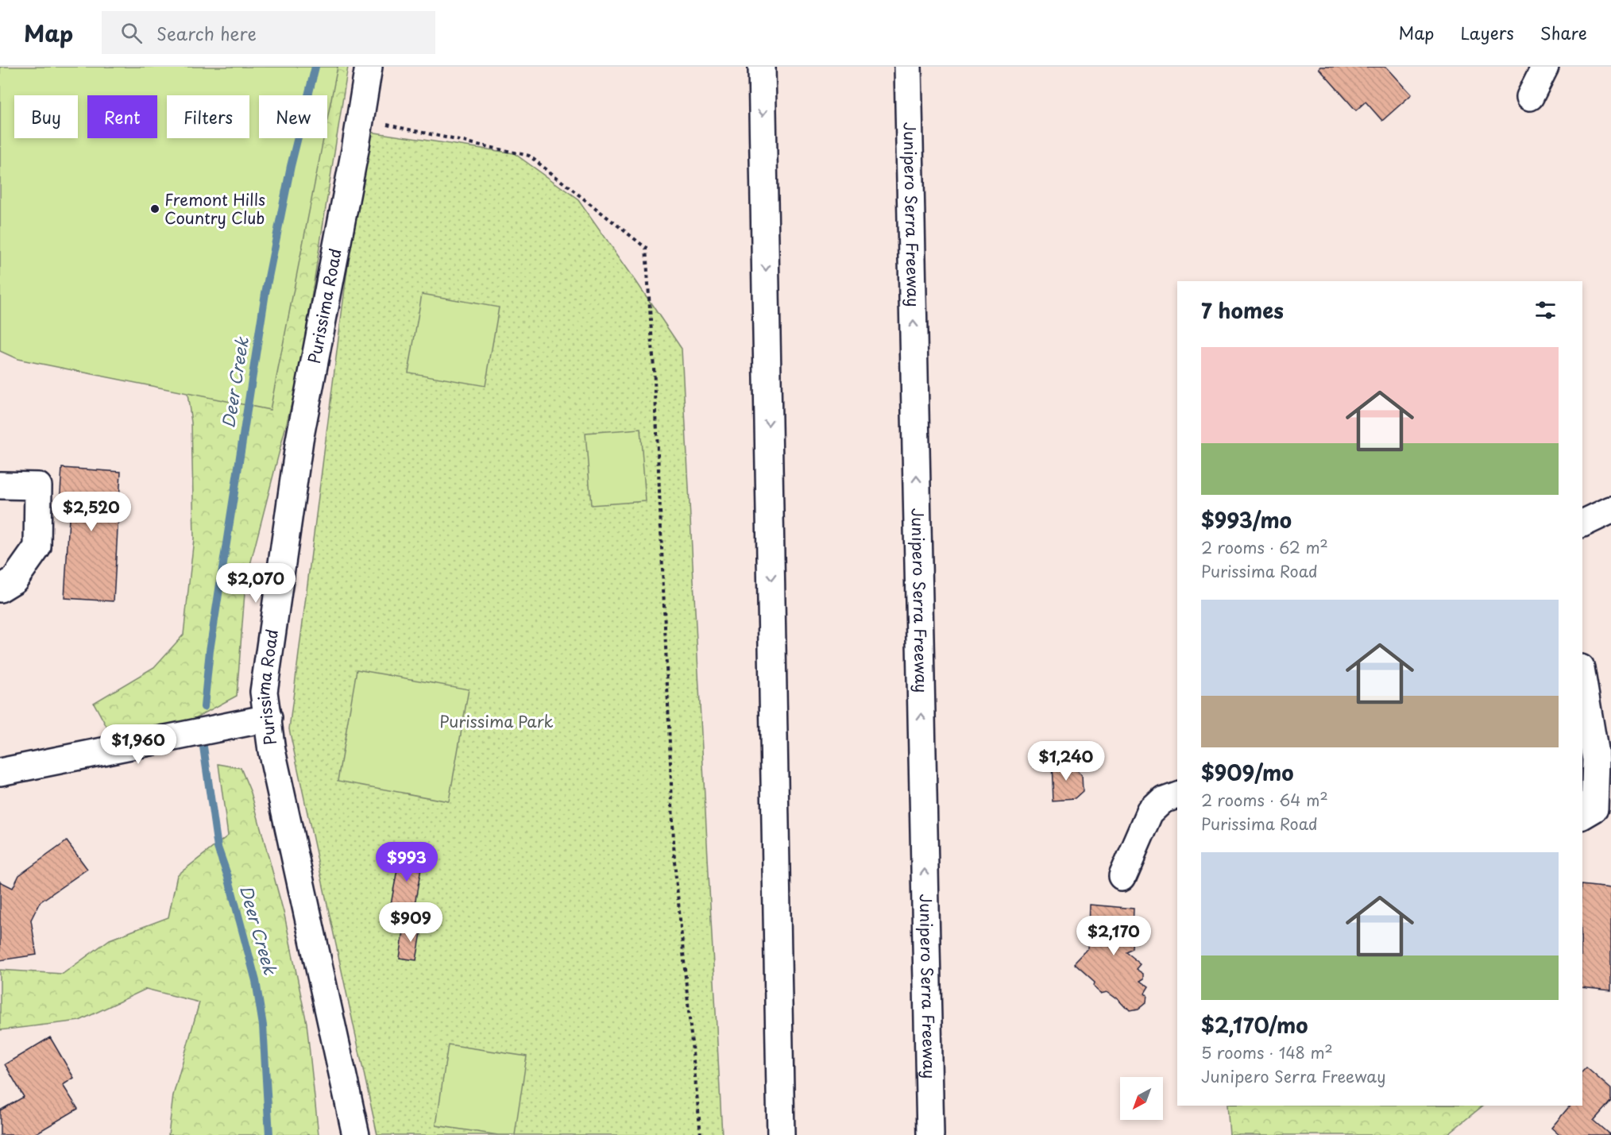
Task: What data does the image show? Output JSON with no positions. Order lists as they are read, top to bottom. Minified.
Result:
{"streets":{"main road":["Junipero Serra Freeway","Purissima Road"]},"water":["Deer Creek"],"parks":["Purissima Park"],"places":["Fremont Hills Country Club"],"north":"bottom left","page":{"header":"Map","search":"Search here","nav":["Map","Layers","Share"],"chip":["Buy","Rent","Filters","New"],"heading":"7 homes","list":[{"name":"$993/mo","note":"2 rooms · 62 m² · Purissima Road"},{"name":"$909/mo","note":"2 rooms · 64 m² · Purissima Road"},{"name":"$2,170/mo","note":"5 rooms · 148 m² · Junipero Serra Freeway"}],"price":["$2,520","$2,070","$1,960","$1,240","$993","$909","$2,170"]}}
